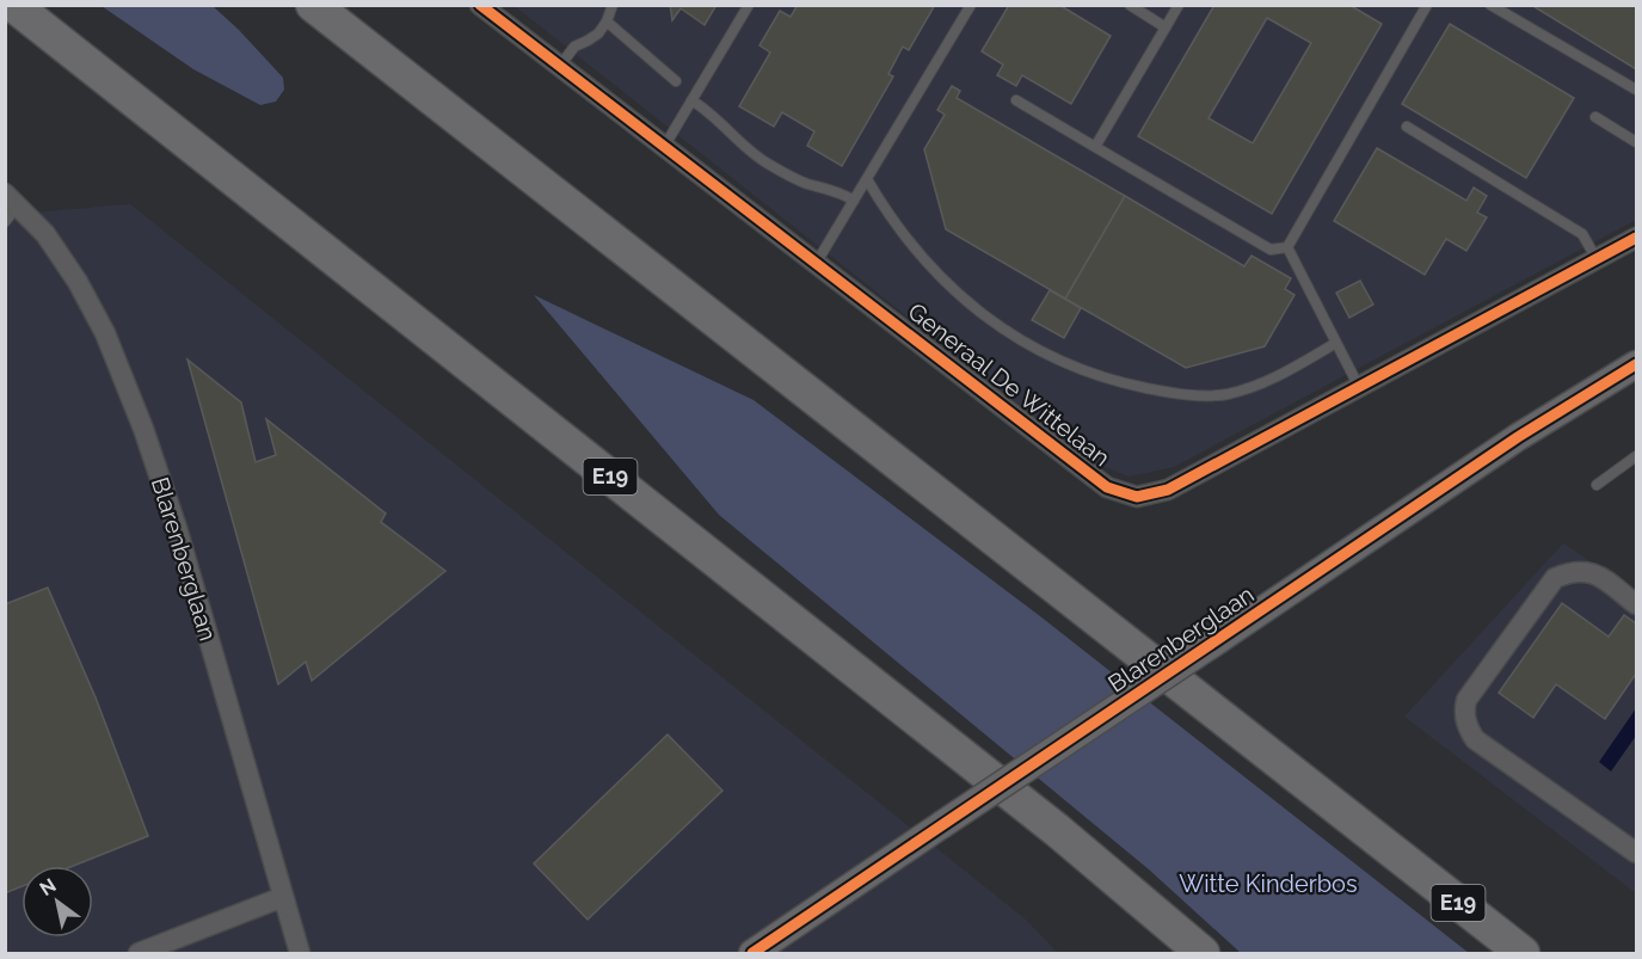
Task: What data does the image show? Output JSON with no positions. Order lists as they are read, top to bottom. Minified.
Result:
{"streets":{"highway":["E19"],"street":["Generaal De Wittelaan","Blarenberglaan"]},"parks":["Witte Kinderbos"],"north":"top left"}
